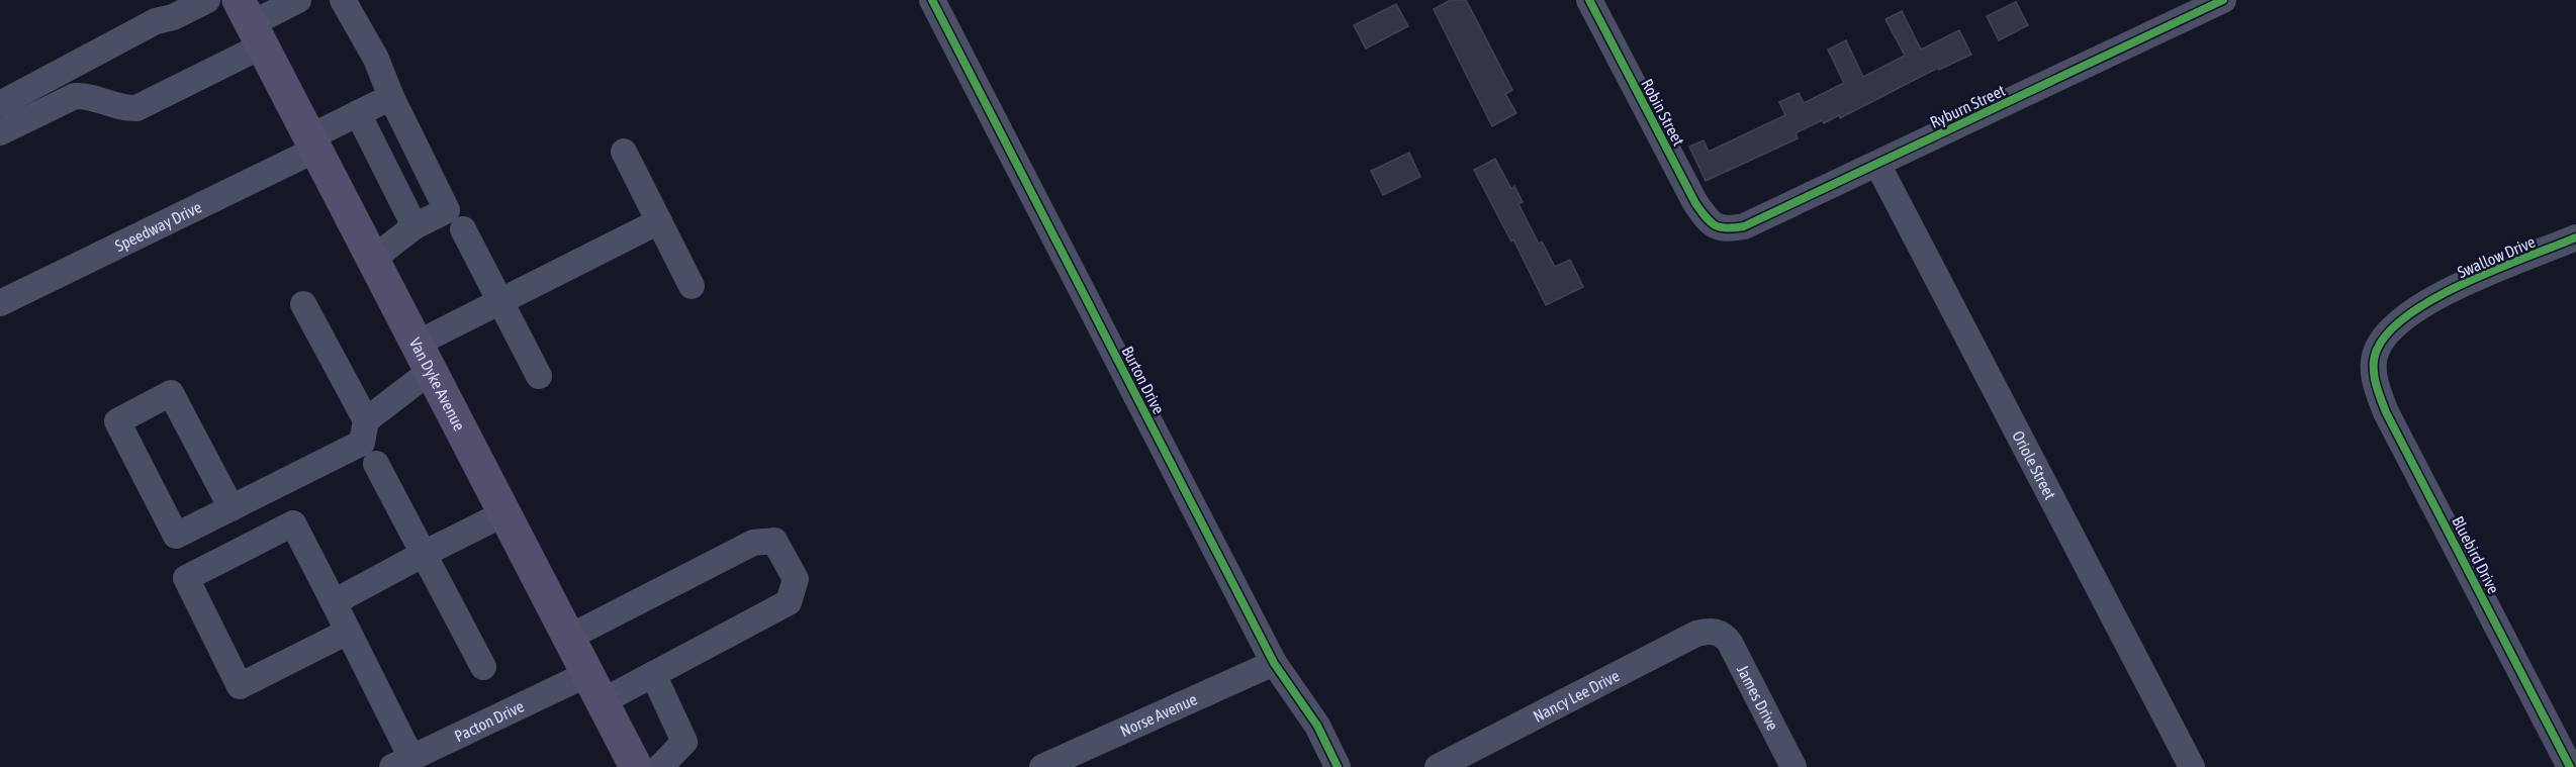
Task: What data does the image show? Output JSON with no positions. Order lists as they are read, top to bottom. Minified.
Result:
{"streets":{"main road":["Van Dyke Avenue"],"street":["Ryburn Street","Robin Street","Speedway Drive","Swallow Drive","Burton Drive","Oriole Street","Bluebird Drive","Nancy Lee Drive","James Drive","Norse Avenue","Pacton Drive"]},"crossings":[["Ryburn Street","Robin Street"],["Ryburn Street","Oriole Street"],["Speedway Drive","Van Dyke Avenue"],["Swallow Drive","Bluebird Drive"],["Burton Drive","Norse Avenue"],["Van Dyke Avenue","Pacton Drive"],["Nancy Lee Drive","James Drive"]]}
